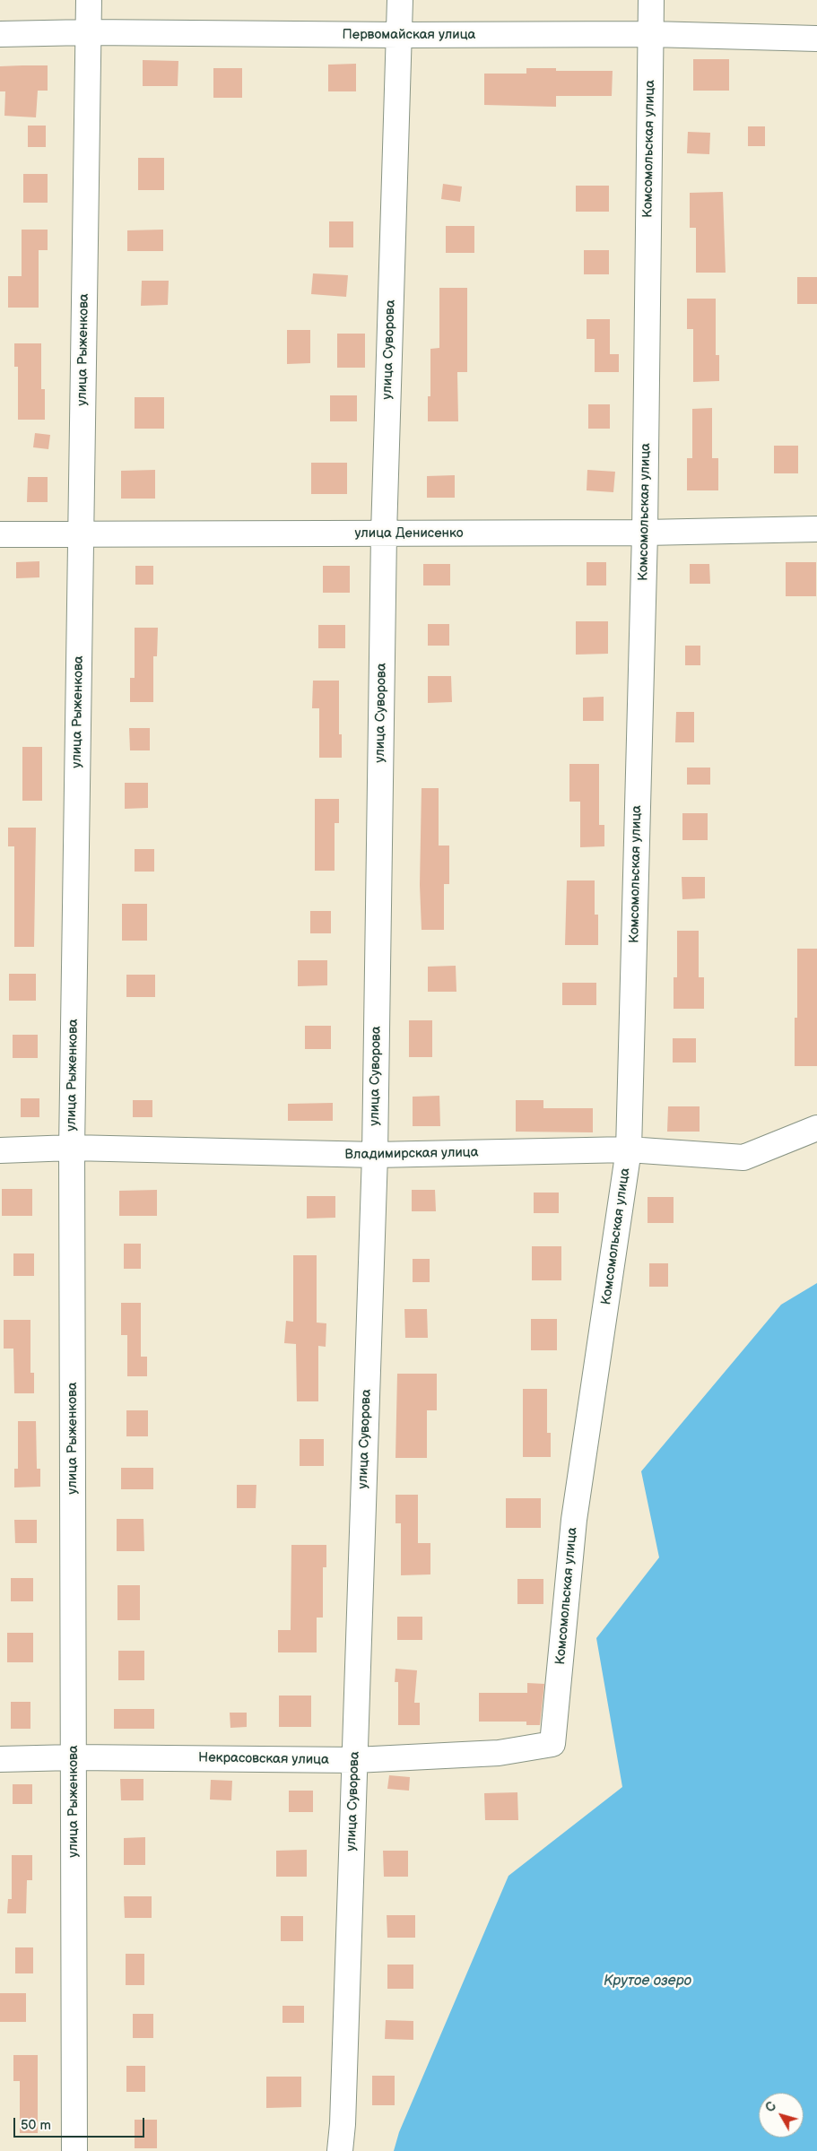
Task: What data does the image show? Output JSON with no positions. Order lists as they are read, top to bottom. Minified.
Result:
{"streets":{"street":["Первомайская улица","Комсомольская улица","улица Рыженкова","улица Суворова","улица Денисенко","Владимирская улица","Некрасовская улица"]},"crossings":[["Первомайская улица","Комсомольская улица"],["Первомайская улица","улица Рыженкова"],["Первомайская улица","улица Суворова"],["Комсомольская улица","улица Денисенко"],["Комсомольская улица","Владимирская улица"],["Комсомольская улица","Некрасовская улица"],["улица Рыженкова","улица Денисенко"],["улица Рыженкова","Владимирская улица"],["улица Рыженкова","Некрасовская улица"],["улица Суворова","улица Денисенко"],["улица Суворова","Владимирская улица"],["улица Суворова","Некрасовская улица"]],"water":["Крутое озеро"],"scale_bar":"50 m","north":"top left"}
